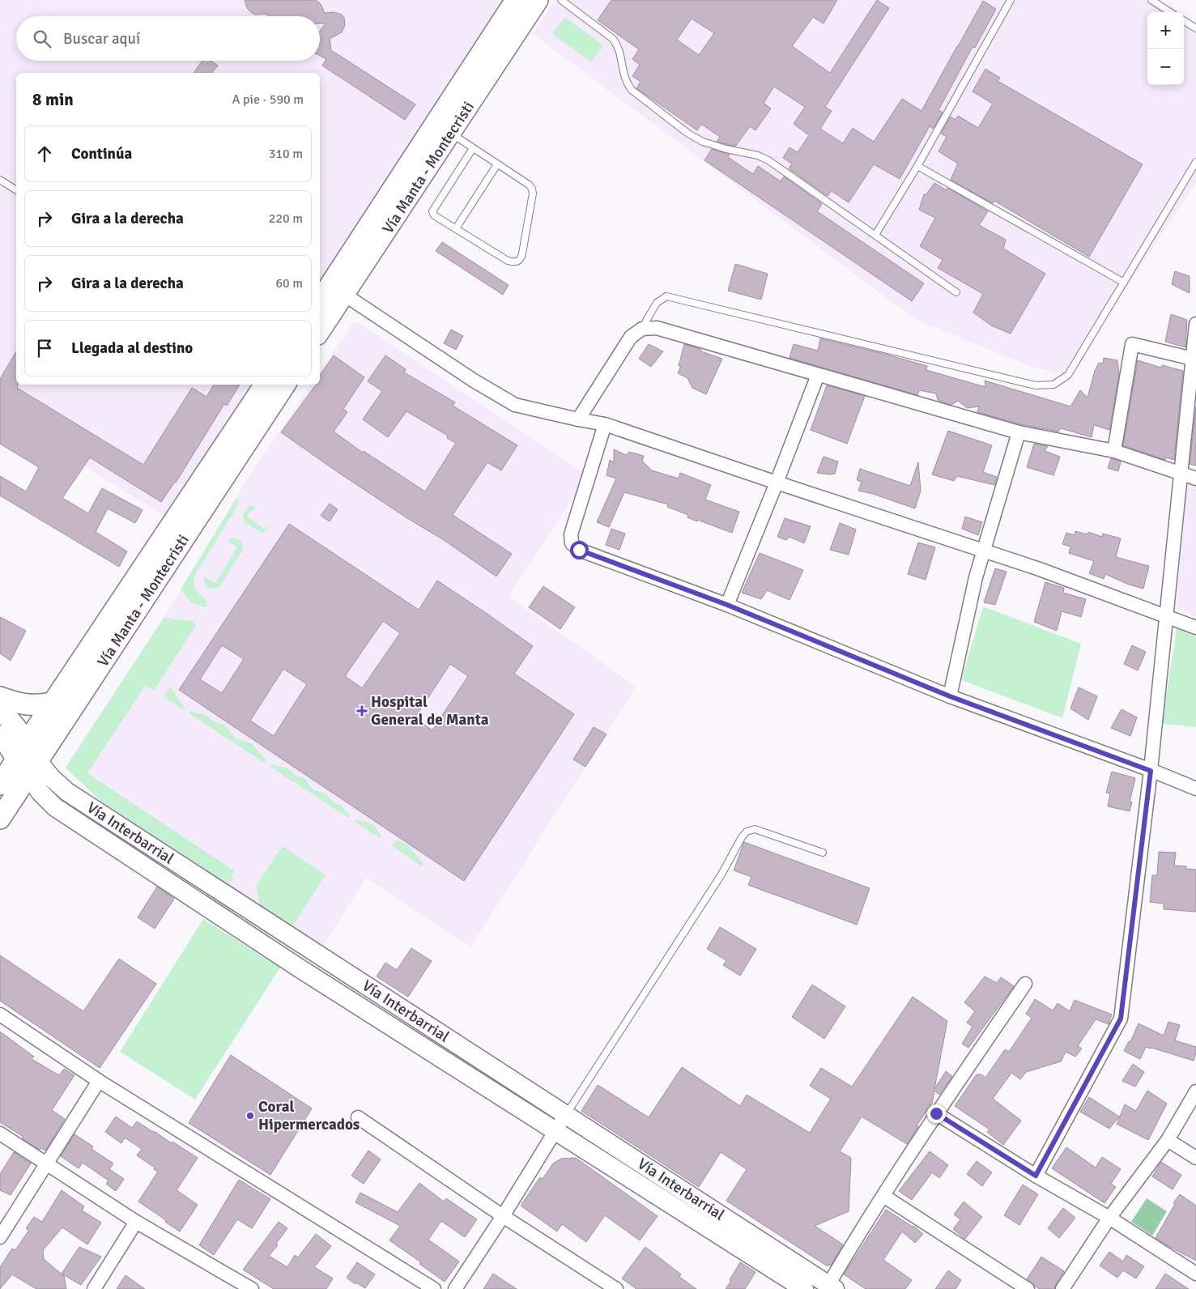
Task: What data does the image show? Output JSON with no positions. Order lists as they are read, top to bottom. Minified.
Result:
{"streets":{"main road":["Vía Manta - Montecristi","Vía Interbarrial"]},"crossings":[["Vía Manta - Montecristi","Vía Interbarrial"]],"places":{"health":["Hospital General de Manta"],"other":["Coral Hipermercados"]},"page":{"map_buttons":["+","−"],"search":"Buscar aquí","heading":["8 min","A pie · 590 m"],"list":[["Continúa","310 m"],["Gira a la derecha","220 m"],["Gira a la derecha","60 m"],"Llegada al destino"]}}
